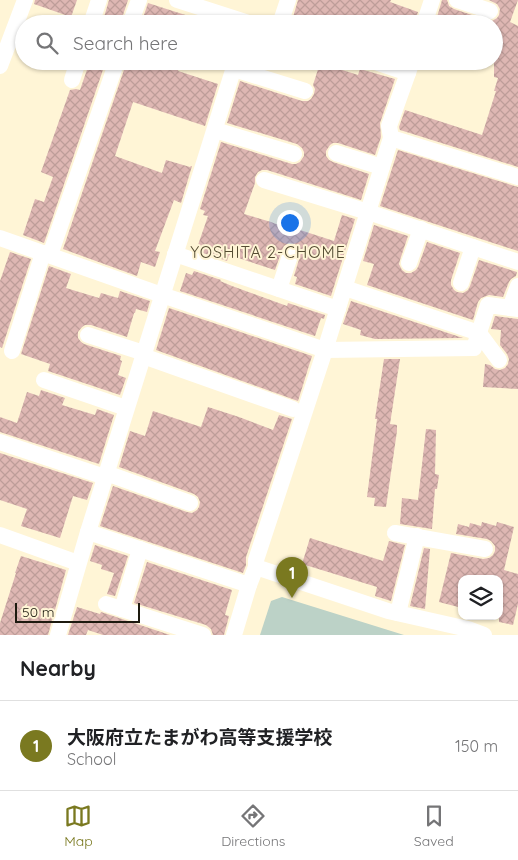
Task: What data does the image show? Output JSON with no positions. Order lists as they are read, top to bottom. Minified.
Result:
{"districts":["YOSHITA 2-CHOME"],"scale_bar":"50 m","page":{"search":"Search here","pins":"1","scale":"50 m","heading":"Nearby","list":[{"mark":"1","name":"大阪府立たまがわ高等支援学校","note":"School","value":"150 m"}],"nav":["Map","Directions","Saved"]}}
